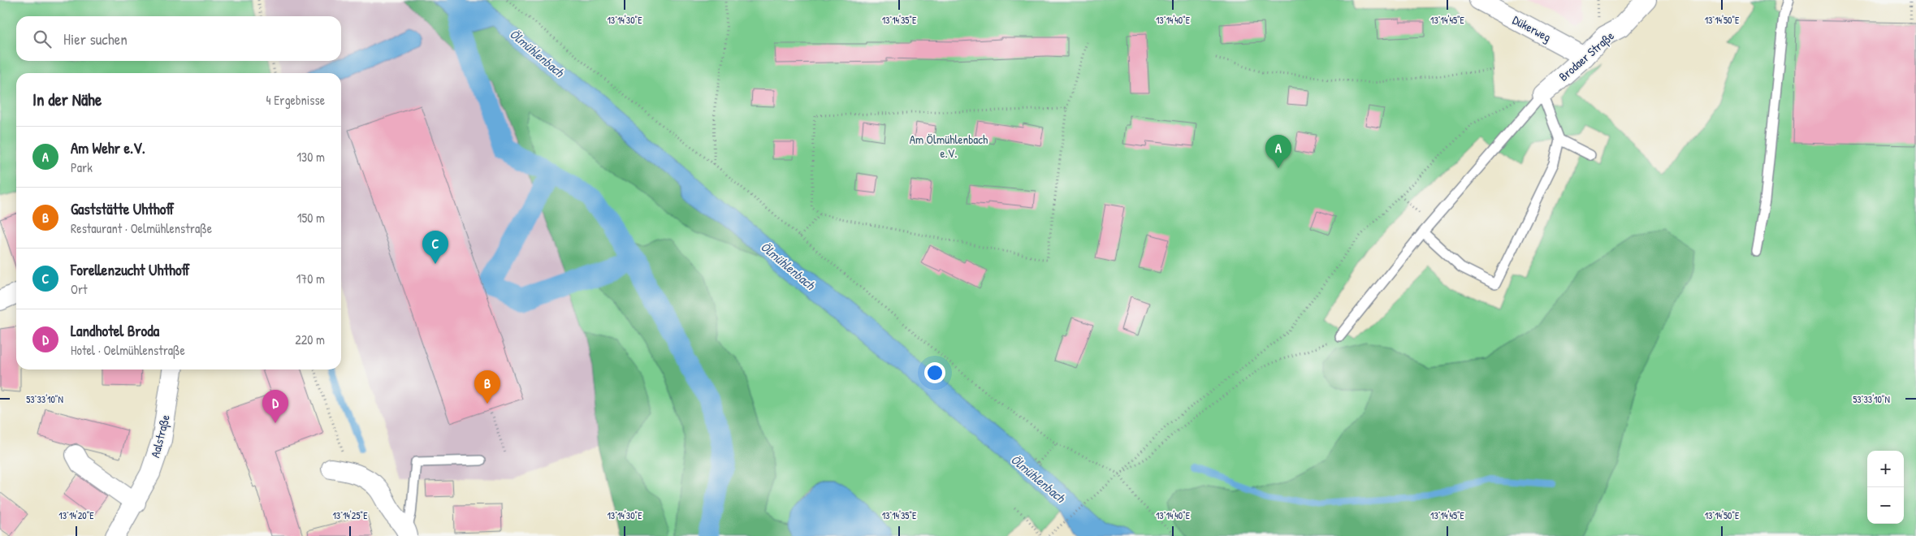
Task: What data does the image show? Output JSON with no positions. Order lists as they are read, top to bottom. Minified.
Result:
{"streets":{"street":["Dükerweg","Brodaer Straße","Aalstraße"]},"crossings":[["Dükerweg","Brodaer Straße"]],"water":["Ölmühlenbach"],"parks":["Am Ölmühlenbach e.V."],"page":{"search":"Hier suchen","heading":["In der Nähe","4 Ergebnisse"],"list":[{"mark":"A","name":"Am Wehr e.V.","note":"Park","value":"130 m"},{"mark":"B","name":"Gaststätte Uhthoff","note":"Restaurant · Oelmühlenstraße","value":"150 m"},{"mark":"C","name":"Forellenzucht Uhthoff","note":"Ort","value":"170 m"},{"mark":"D","name":"Landhotel Broda","note":"Hotel · Oelmühlenstraße","value":"220 m"}],"pins":["A","C","B","D"],"map_buttons":["+","−"]},"coordinates":["13°14'30\"E","13°14'35\"E","13°14'40\"E","13°14'45\"E","13°14'50\"E","53°33'10\"N","13°14'20\"E","13°14'25\"E"]}
